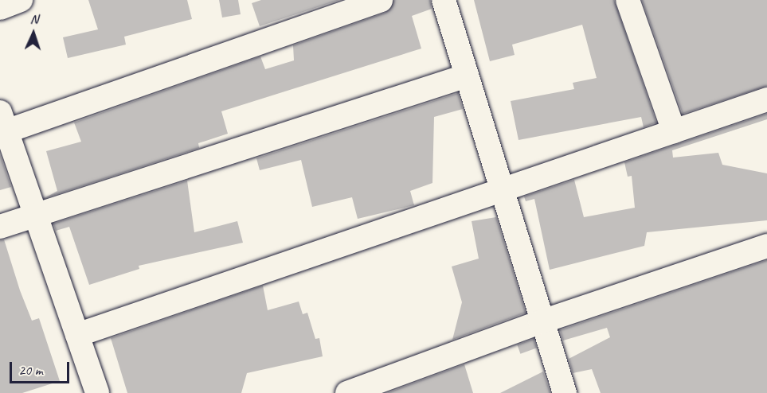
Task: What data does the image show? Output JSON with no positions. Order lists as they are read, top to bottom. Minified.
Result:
{"scale_bar":"20 m","north":"top"}
